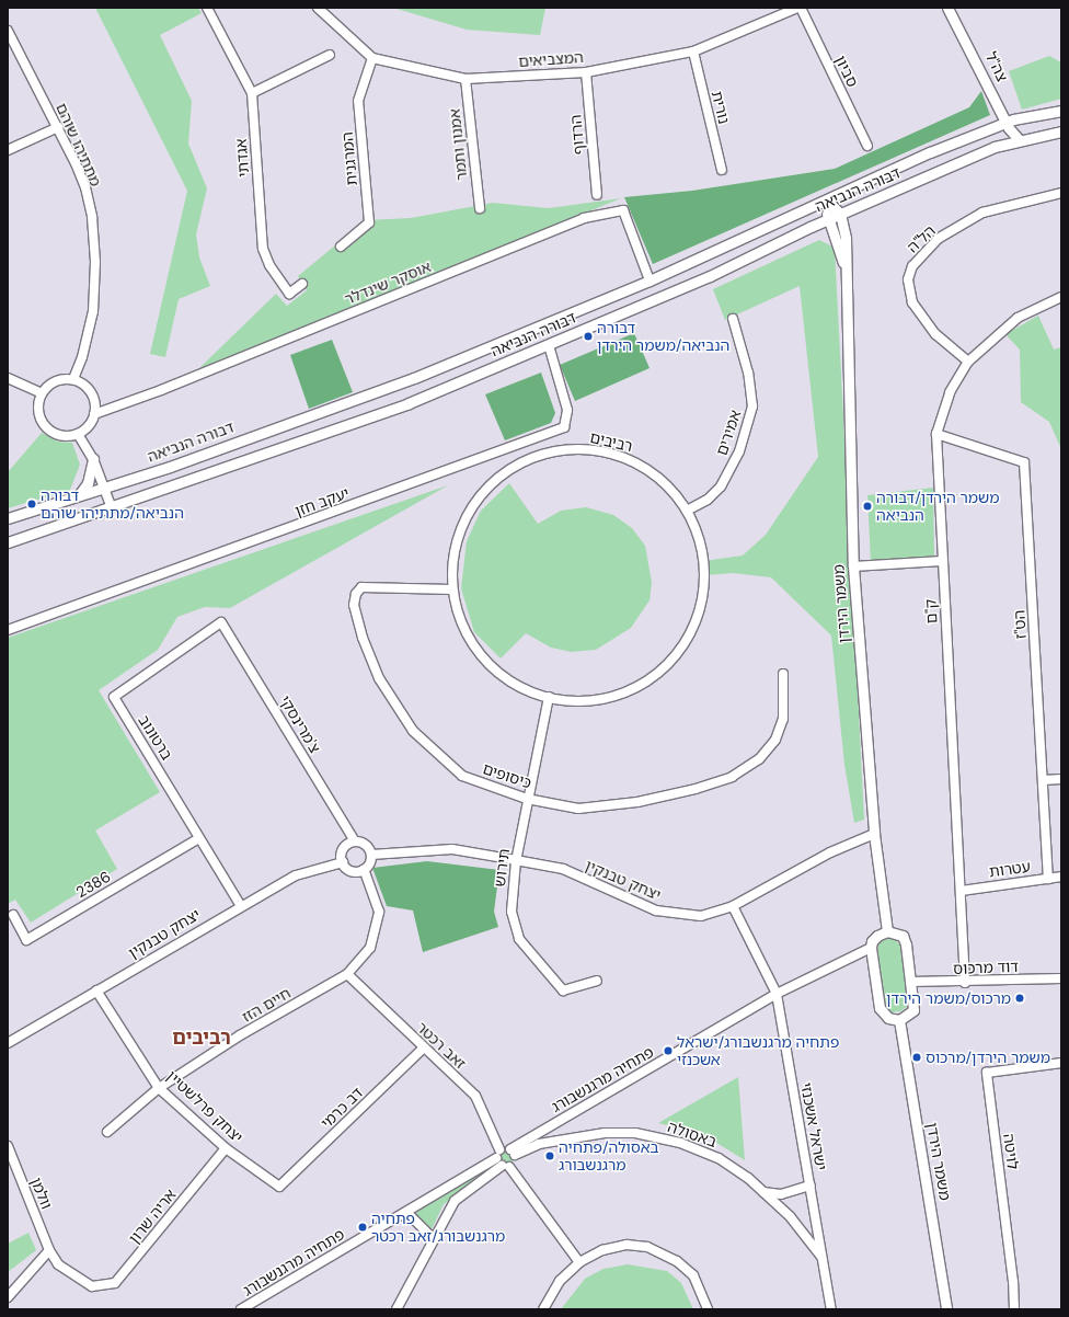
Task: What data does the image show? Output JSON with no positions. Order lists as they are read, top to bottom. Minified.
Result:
{"streets":{"street":["המצביאים","צה\"ל","סביון","נורית","הרדוף","מתתיהו שוהם","אמנון ותמר","אגדתי","המרגנית","דבורה הנביאה","הל\"ה","אוסקר שינדלר","אמירים","רביבים","יעקב חזן","משמר הירדן","ק\"ם","הט\"ז","צ'מרינסקי","ברטונוב","כיסופים","תירוש","עטרות","יצחק טבנקין","2386","דוד מרכוס","חיים הזז","זאב רכטר","פתחיה מרגנשבורג","יצחק פרלשטיין","דב כרמי","ישראל אשכנזי","באסולה","לויטה","וולמן","אריה שרון"]},"crossings":[["המצביאים","סביון"],["המצביאים","נורית"],["המצביאים","הרדוף"],["המצביאים","אמנון ותמר"],["המצביאים","המרגנית"],["צה\"ל","דבורה הנביאה"],["מתתיהו שוהם","אוסקר שינדלר"],["דבורה הנביאה","אוסקר שינדלר"],["דבורה הנביאה","יעקב חזן"],["דבורה הנביאה","משמר הירדן"],["הל\"ה","ק\"ם"],["אמירים","רביבים"],["רביבים","כיסופים"],["רביבים","תירוש"],["משמר הירדן","יצחק טבנקין"],["ק\"ם","הט\"ז"],["ק\"ם","עטרות"],["ק\"ם","דוד מרכוס"],["הט\"ז","עטרות"],["צ'מרינסקי","ברטונוב"],["צ'מרינסקי","יצחק טבנקין"],["צ'מרינסקי","חיים הזז"],["ברטונוב","יצחק טבנקין"],["ברטונוב","2386"],["כיסופים","תירוש"],["תירוש","יצחק טבנקין"],["יצחק טבנקין","חיים הזז"],["יצחק טבנקין","יצחק פרלשטיין"],["יצחק טבנקין","ישראל אשכנזי"],["חיים הזז","זאב רכטר"],["חיים הזז","יצחק פרלשטיין"],["זאב רכטר","פתחיה מרגנשבורג"],["זאב רכטר","דב כרמי"],["פתחיה מרגנשבורג","ישראל אשכנזי"],["פתחיה מרגנשבורג","באסולה"],["יצחק פרלשטיין","דב כרמי"],["יצחק פרלשטיין","אריה שרון"],["ישראל אשכנזי","באסולה"],["וולמן","אריה שרון"]],"districts":["רביבים"],"places":["דבורה הנביאה/משמר הירדן","דבורה הנביאה/מתתיהו שוהם","משמר הירדן/דבורה הנביאה","מרכוס/משמר הירדן","פתחיה מרגנשבורג/ישראל אשכנזי","משמר הירדן/מרכוס","באסולה/פתחיה מרגנשבורג","פתחיה מרגנשבורג/זאב רכטר"]}
